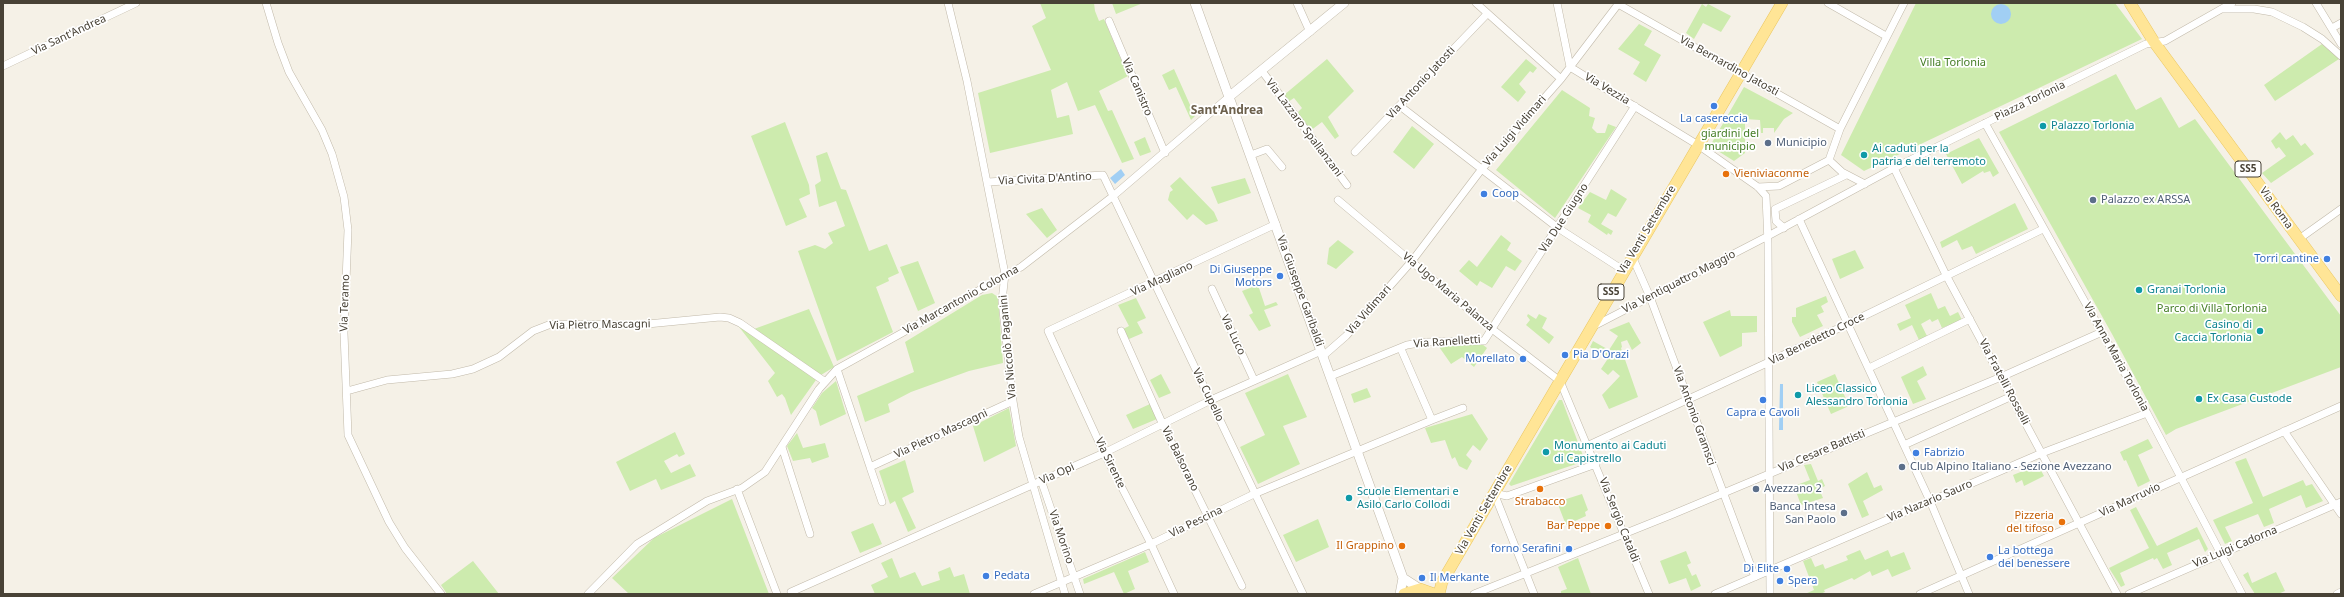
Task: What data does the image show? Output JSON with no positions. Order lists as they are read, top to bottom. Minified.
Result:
{"streets":{"main road":["SS5","Via Roma","Via Venti Settembre"],"street":["Via Sant'Andrea","Via Bernardino Jatosti","Via Antonio Jatosti","Via Canistro","Via Vezzia","Piazza Torlonia","Via Lazzaro Spallanzani","Via Luigi Vidimari","Via Civita D'Antino","Via Due Giugno","Via Magliano","Via Ventiquattro Maggio","Via Giuseppe Garibaldi","Via Ugo Maria Palanza","Via Marcantonio Colonna","Via Teramo","Via Vidimari","Via Pietro Mascagni","Via Luco","Via Benedetto Croce","Via Ranelletti","Via Niccolò Paganini","Via Anna Maria Torlonia","Via Fratelli Rosselli","Via Cupello","Via Antonio Gramsci","Via Cesare Battisti","Via Balsorano","Via Sirente","Via Opi","Via Marruvio","Via Nazario Sauro","Via Sergio Cataldi","Via Pescina","Via Morino","Via Luigi Cadorna"]},"crossings":[["Via Bernardino Jatosti","Via Luigi Vidimari"],["Via Bernardino Jatosti","Via Venti Settembre"],["Via Canistro","Via Marcantonio Colonna"],["Via Vezzia","Via Luigi Vidimari"],["Via Vezzia","Via Due Giugno"],["Via Vezzia","Via Venti Settembre"],["Via Vezzia","Via Ventiquattro Maggio"],["Piazza Torlonia","SS5"],["Piazza Torlonia","Via Roma"],["Piazza Torlonia","Via Ventiquattro Maggio"],["Piazza Torlonia","Via Anna Maria Torlonia"],["Piazza Torlonia","Via Fratelli Rosselli"],["Via Lazzaro Spallanzani","Via Marcantonio Colonna"],["Via Luigi Vidimari","Via Ugo Maria Palanza"],["Via Luigi Vidimari","Via Vidimari"],["SS5","Via Roma"],["Via Civita D'Antino","Via Marcantonio Colonna"],["Via Civita D'Antino","Via Niccolò Paganini"],["Via Civita D'Antino","Via Cupello"],["Via Due Giugno","Via Ugo Maria Palanza"],["Via Due Giugno","Via Ranelletti"],["Via Venti Settembre","Via Ventiquattro Maggio"],["Via Venti Settembre","Via Ugo Maria Palanza"],["Via Venti Settembre","Via Antonio Gramsci"],["Via Venti Settembre","Via Sergio Cataldi"],["Via Magliano","Via Giuseppe Garibaldi"],["Via Magliano","Via Cupello"],["Via Magliano","Via Sirente"],["Via Ventiquattro Maggio","Via Antonio Gramsci"],["Via Giuseppe Garibaldi","Via Marcantonio Colonna"],["Via Giuseppe Garibaldi","Via Vidimari"],["Via Giuseppe Garibaldi","Via Ranelletti"],["Via Giuseppe Garibaldi","Via Opi"],["Via Giuseppe Garibaldi","Via Pescina"],["Via Ugo Maria Palanza","Via Vidimari"],["Via Ugo Maria Palanza","Via Ranelletti"],["Via Ugo Maria Palanza","Via Sergio Cataldi"],["Via Marcantonio Colonna","Via Pietro Mascagni"],["Via Marcantonio Colonna","Via Niccolò Paganini"],["Via Marcantonio Colonna","Via Cupello"],["Via Teramo","Via Pietro Mascagni"],["Via Vidimari","Via Opi"],["Via Pietro Mascagni","Via Niccolò Paganini"],["Via Luco","Via Opi"],["Via Benedetto Croce","Via Anna Maria Torlonia"],["Via Benedetto Croce","Via Fratelli Rosselli"],["Via Benedetto Croce","Via Antonio Gramsci"],["Via Benedetto Croce","Via Sergio Cataldi"],["Via Niccolò Paganini","Via Opi"],["Via Niccolò Paganini","Via Pescina"],["Via Anna Maria Torlonia","Via Cesare Battisti"],["Via Anna Maria Torlonia","Via Marruvio"],["Via Anna Maria Torlonia","Via Nazario Sauro"],["Via Anna Maria Torlonia","Via Luigi Cadorna"],["Via Fratelli Rosselli","Via Cesare Battisti"],["Via Fratelli Rosselli","Via Marruvio"],["Via Fratelli Rosselli","Via Nazario Sauro"],["Via Cupello","Via Opi"],["Via Cupello","Via Pescina"],["Via Antonio Gramsci","Via Cesare Battisti"],["Via Antonio Gramsci","Via Nazario Sauro"],["Via Cesare Battisti","Via Sergio Cataldi"],["Via Balsorano","Via Opi"],["Via Balsorano","Via Pescina"],["Via Sirente","Via Opi"],["Via Sirente","Via Pescina"],["Via Opi","Via Morino"],["Via Pescina","Via Morino"]],"districts":["Sant'Andrea"],"parks":["Villa Torlonia","giardini del municipio","Parco di Villa Torlonia"],"places":["La casereccia","Palazzo Torlonia","Municipio","Ai caduti per la patria e del terremoto","Vieniviaconme","Coop","Palazzo ex ARSSA","Torri cantine","Di Giuseppe Motors","Granai Torlonia","Casino di Caccia Torlonia","Pia D'Orazi","Morellato","Liceo Classico Alessandro Torlonia","Ex Casa Custode","Capra e Cavoli","Monumento ai Caduti di Capistrello","Fabrizio","Club Alpino Italiano - Sezione Avezzano","Strabacco","Avezzano 2","Scuole Elementari e Asilo Carlo Collodi","Banca Intesa San Paolo","Pizzeria del tifoso","Bar Peppe","Il Grappino","forno Serafini","La bottega del benessere","Di Elite","Pedata","Il Merkante","Spera"]}
